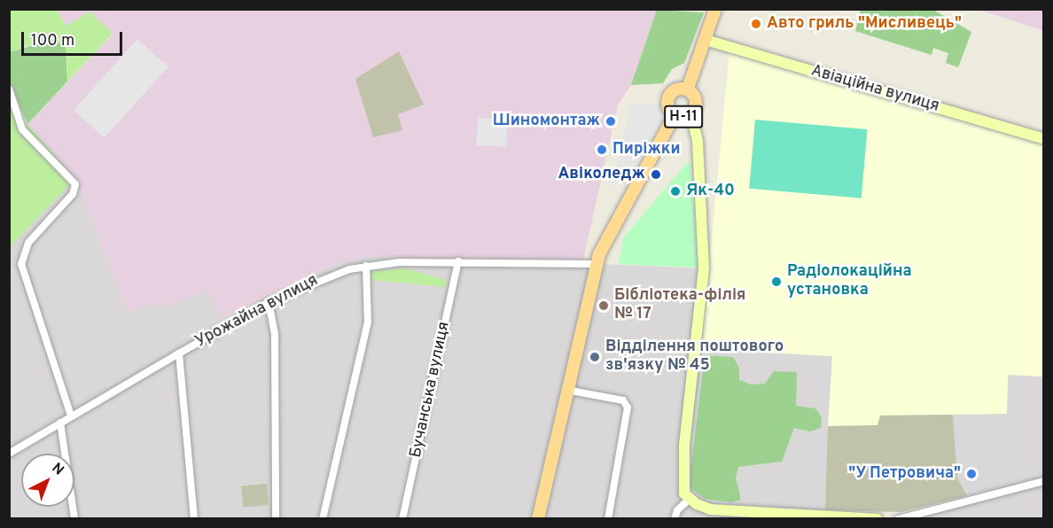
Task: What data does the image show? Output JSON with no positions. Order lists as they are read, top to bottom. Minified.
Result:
{"streets":{"main road":["Авіаційна вулиця","Н-11"],"street":["Урожайна вулиця","Бучанська вулиця"]},"crossings":[["Авіаційна вулиця","Н-11"],["Н-11","Урожайна вулиця"],["Урожайна вулиця","Бучанська вулиця"]],"places":["Авто гриль \"Мисливець\"","Шиномонтаж","Пиріжки","Авіколедж","Як-40","Радіолокаційна установка","Бібліотека-філія № 17","Відділення поштового зв'язку № 45","\"У Петровича\""],"scale_bar":"100 m","north":"top right"}
